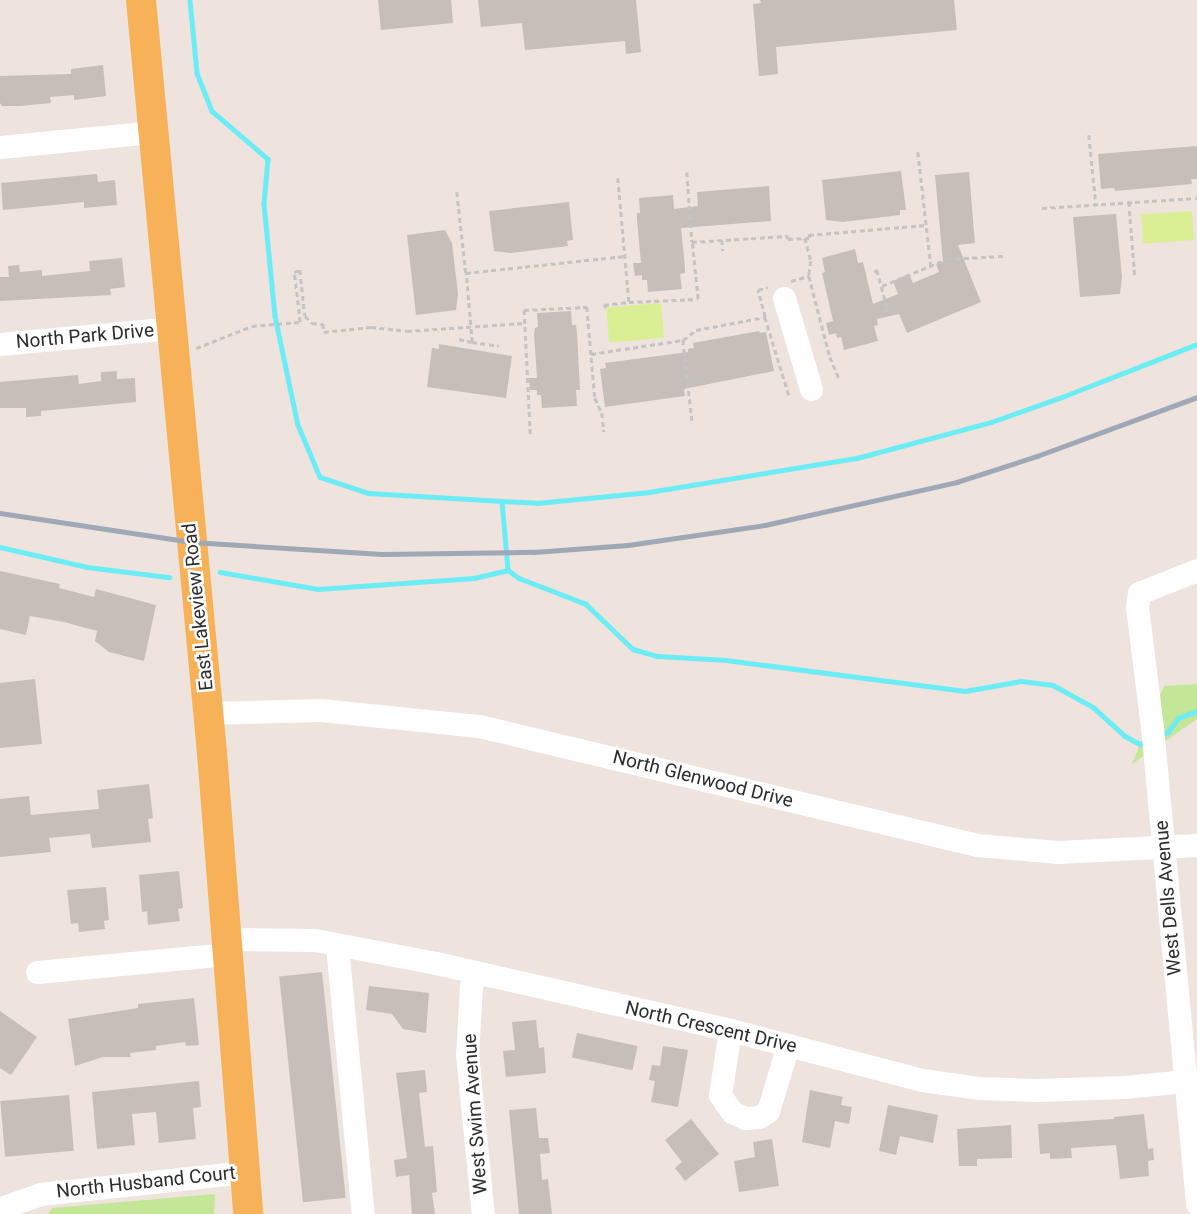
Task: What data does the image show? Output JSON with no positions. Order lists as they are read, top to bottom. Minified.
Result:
{"streets":{"main road":["East Lakeview Road"],"street":["North Park Drive","North Glenwood Drive","West Dells Avenue","North Crescent Drive","West Swim Avenue","North Husband Court"]},"crossings":[["North Park Drive","East Lakeview Road"],["East Lakeview Road","North Glenwood Drive"],["East Lakeview Road","North Crescent Drive"],["East Lakeview Road","North Husband Court"],["North Glenwood Drive","West Dells Avenue"],["West Dells Avenue","North Crescent Drive"],["North Crescent Drive","West Swim Avenue"]]}
